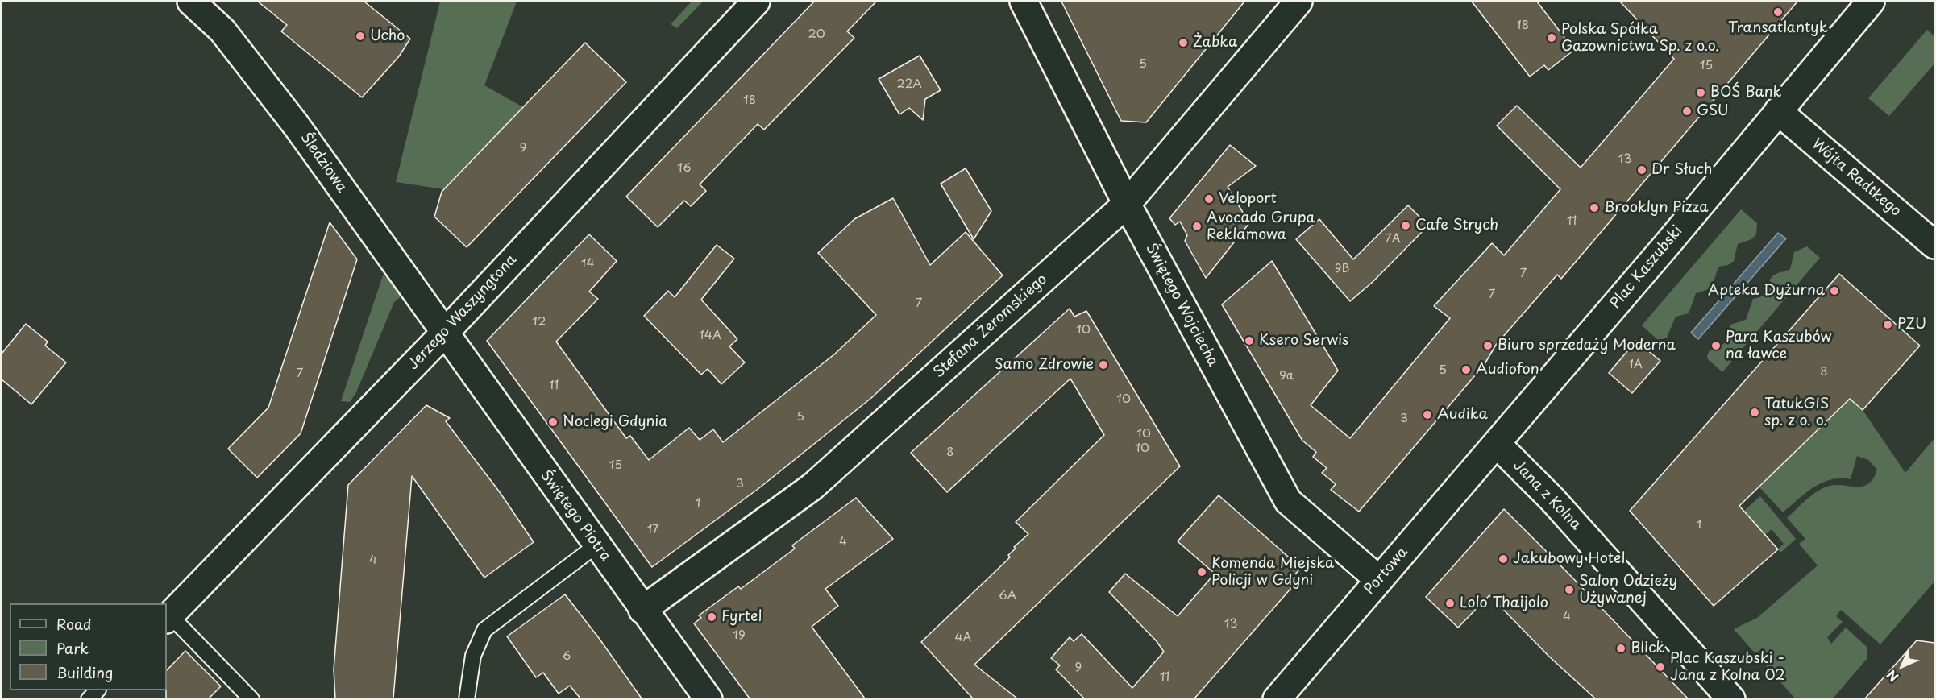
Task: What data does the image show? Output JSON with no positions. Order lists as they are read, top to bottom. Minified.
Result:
{"streets":{"street":["Śledziowa","Wójta Radtkego","Plac Kaszubski","Świętego Wojciecha","Jerzego Waszyngtona","Stefana Żeromskiego","Jana z Kolna","Świętego Piotra","Portowa"]},"crossings":[["Śledziowa","Jerzego Waszyngtona"],["Śledziowa","Świętego Piotra"],["Wójta Radtkego","Plac Kaszubski"],["Plac Kaszubski","Jana z Kolna"],["Plac Kaszubski","Portowa"],["Świętego Wojciecha","Stefana Żeromskiego"],["Świętego Wojciecha","Portowa"],["Jerzego Waszyngtona","Świętego Piotra"],["Stefana Żeromskiego","Świętego Piotra"],["Jana z Kolna","Portowa"]],"places":["Transatlantyk","Ucho","Polska Spółka Gazownictwa Sp. z o.o.","Żabka","BOŚ Bank","GSU","Dr Słuch","Veloport","Brooklyn Pizza","Cafe Strych","Avocado Grupa Reklamowa","Apteka Dyżurna","PZU","Ksero Serwis","Biuro sprzedaży Moderna","Para Kaszubów na ławce","Samo Zdrowie","Audiofon","TatukGIS sp. z o. o.","Audika","Noclegi Gdynia","Jakubowy Hotel","Komenda Miejska Policji w Gdyni","Salon Odzieży Używanej","Lolo Thaijolo","Fyrtel","Blick","Plac Kaszubski - Jana z Kolna 02"],"house_numbers":["18","20","5","15","22A","18","9","13","16","11","7A","14","9B","7","7","7","12","10","14A","1A","5","8","7","9a","11","10","5","3","10","10","8","15","3","1","1","17","4","4","6A","4","13","19","4A","6","9","11"],"legend":["Road","Park","Building"],"north":"bottom left"}
